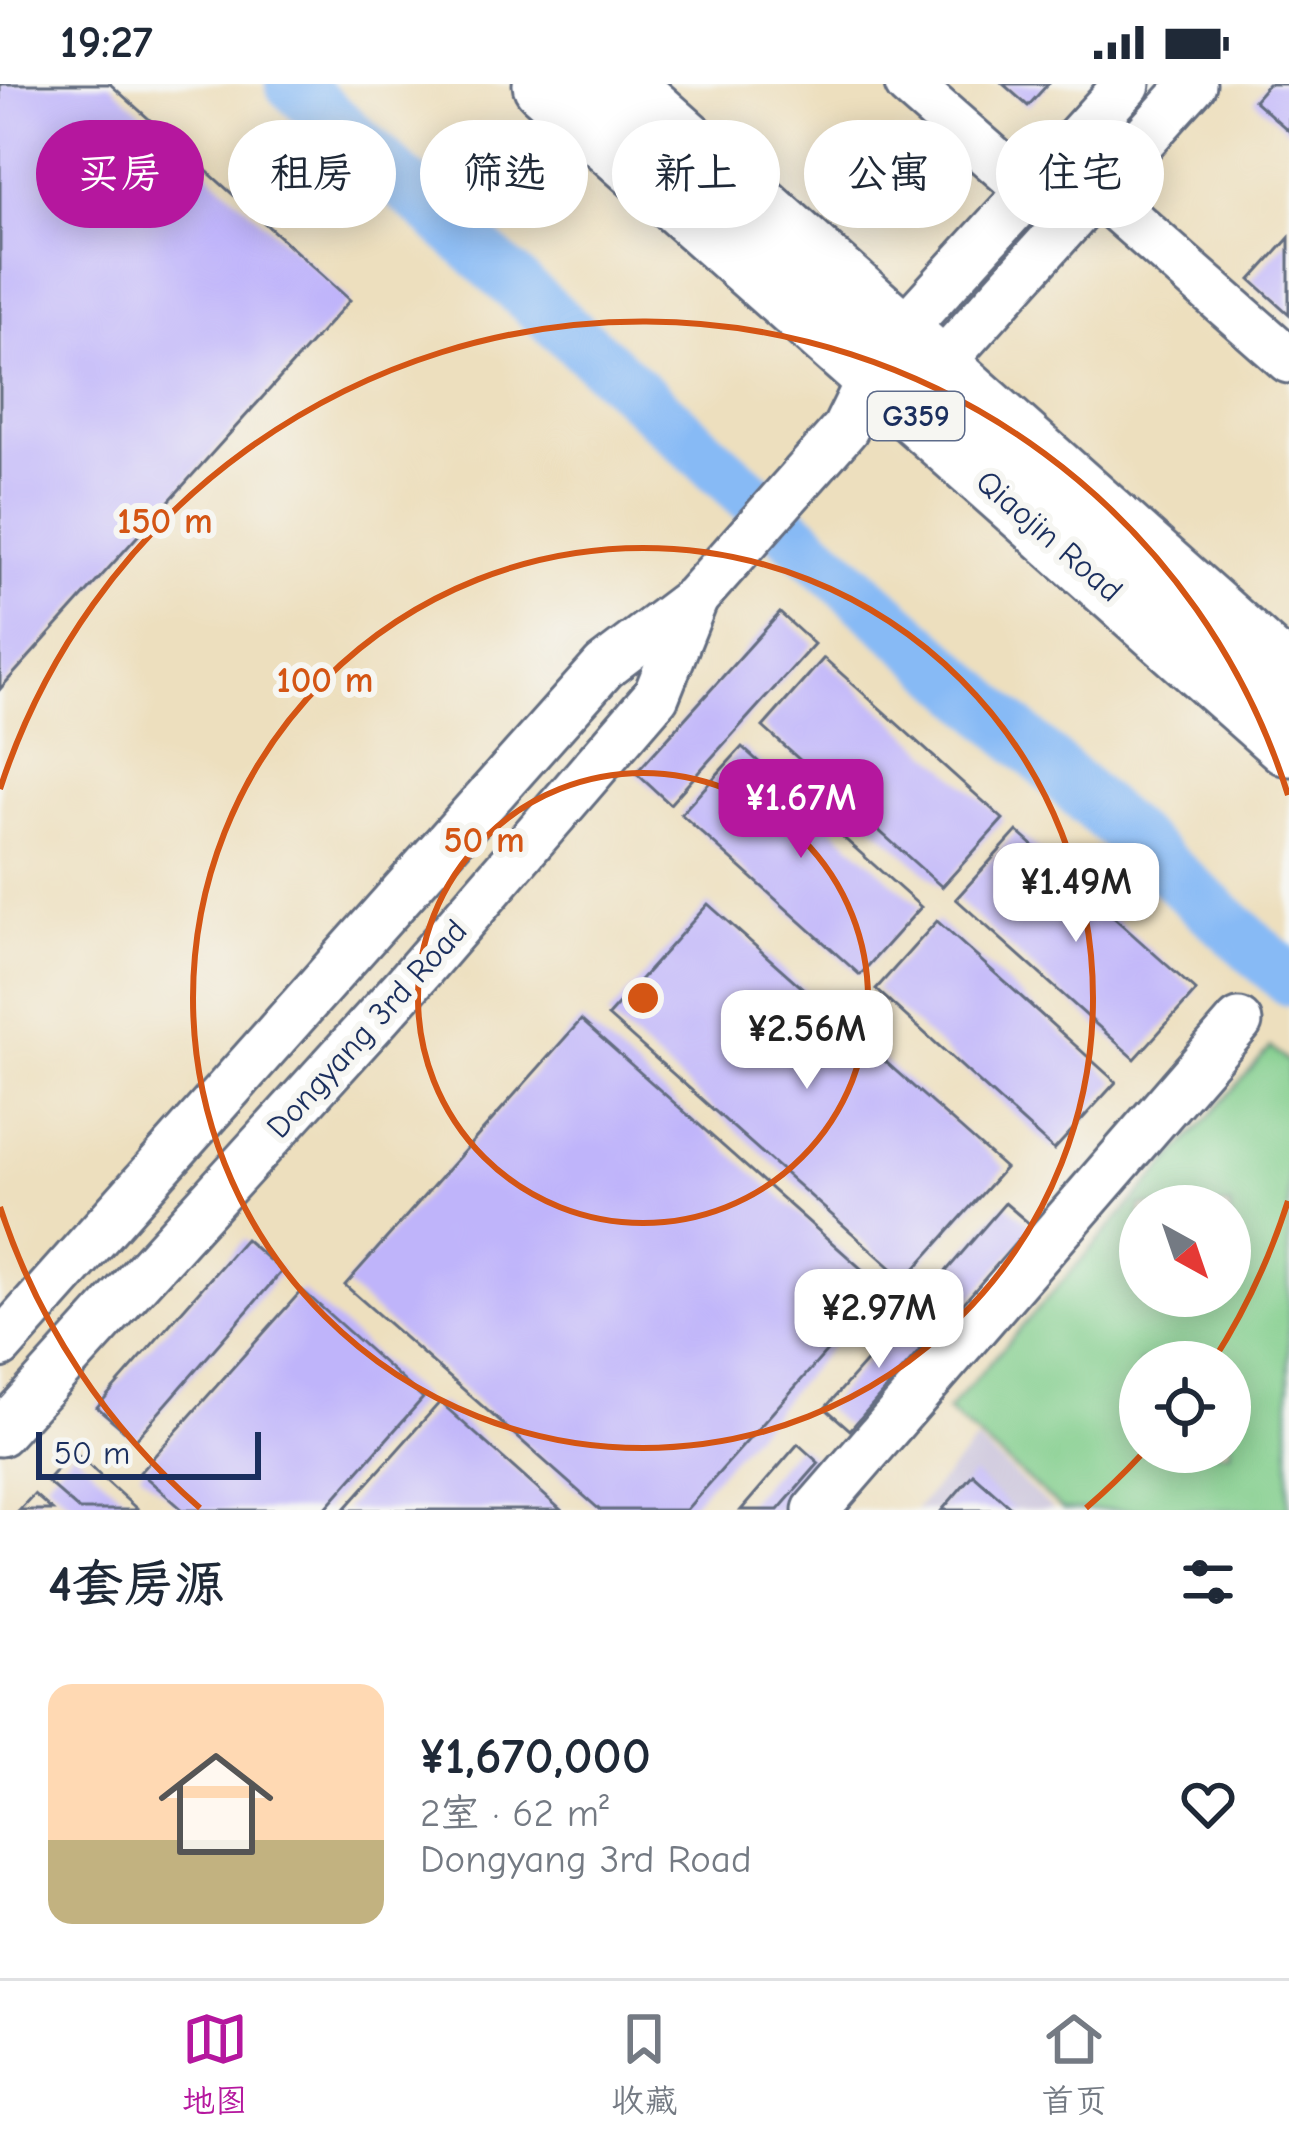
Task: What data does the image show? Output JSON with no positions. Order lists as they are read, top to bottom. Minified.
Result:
{"streets":{"highway":["G359","Qiaojin Road"],"street":["Dongyang 3rd Road"]},"crossings":[["Qiaojin Road","Dongyang 3rd Road"]],"scale_bar":"50 m","north":"bottom right","page":{"status":"19:27","chip":["买房","租房","筛选","新上","公寓","住宅"],"price":["¥1.67M","¥1.49M","¥2.56M","¥2.97M"],"scale":"50 m","heading":"4套房源","list":[{"name":"¥1,670,000","note":"2室 · 62 m² · Dongyang 3rd Road"}],"tabs":["地图","收藏","首页"]},"rings":["150 m","100 m","50 m"]}
